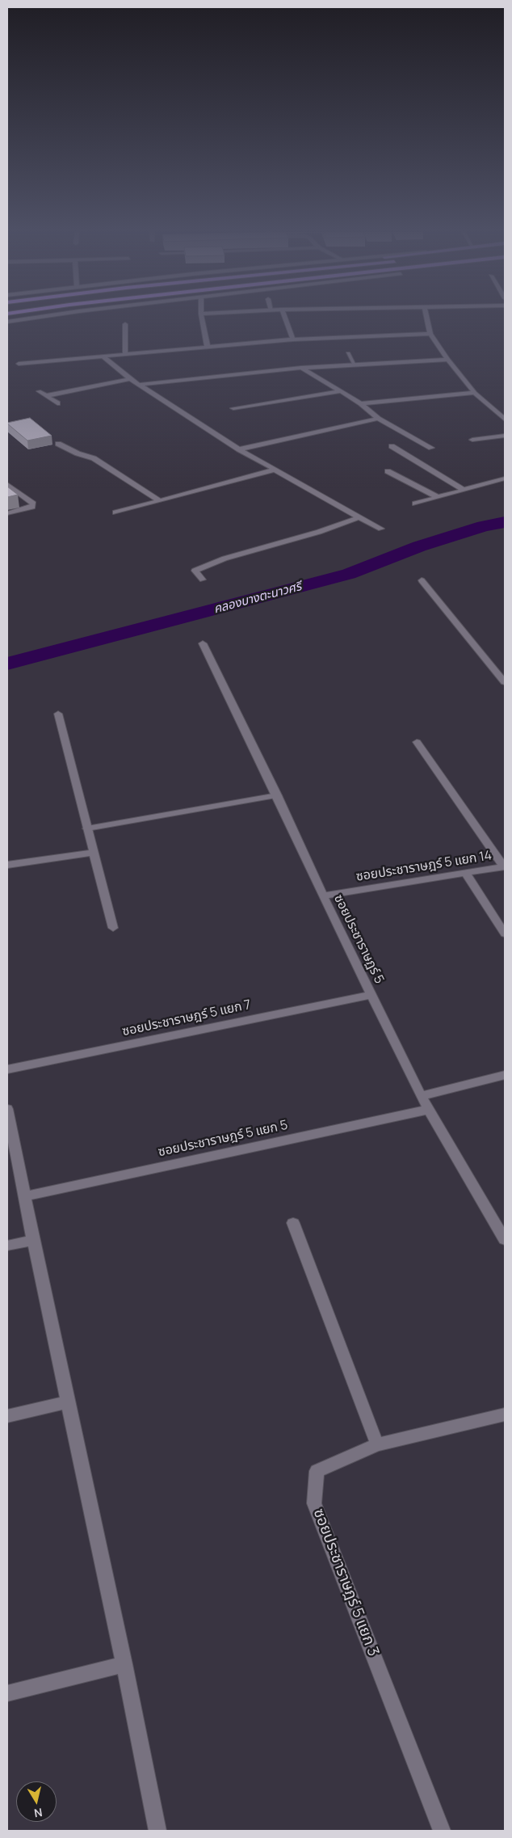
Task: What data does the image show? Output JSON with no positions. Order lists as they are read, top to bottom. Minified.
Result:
{"streets":{"street":["ซอยประชาราษฎร์ 5 แยก 14","ซอยประชาราษฏร์ 5","ซอยประชาราษฎร์ 5 แยก 7","ซอยประชาราษฎร์ 5 แยก 5","ซอยประชาราษฎร์ 5 แยก 3"]},"crossings":[["ซอยประชาราษฎร์ 5 แยก 14","ซอยประชาราษฏร์ 5"],["ซอยประชาราษฏร์ 5","ซอยประชาราษฎร์ 5 แยก 7"],["ซอยประชาราษฏร์ 5","ซอยประชาราษฎร์ 5 แยก 5"]],"water":["คลองบางตะนาวศรี"],"north":"bottom"}
